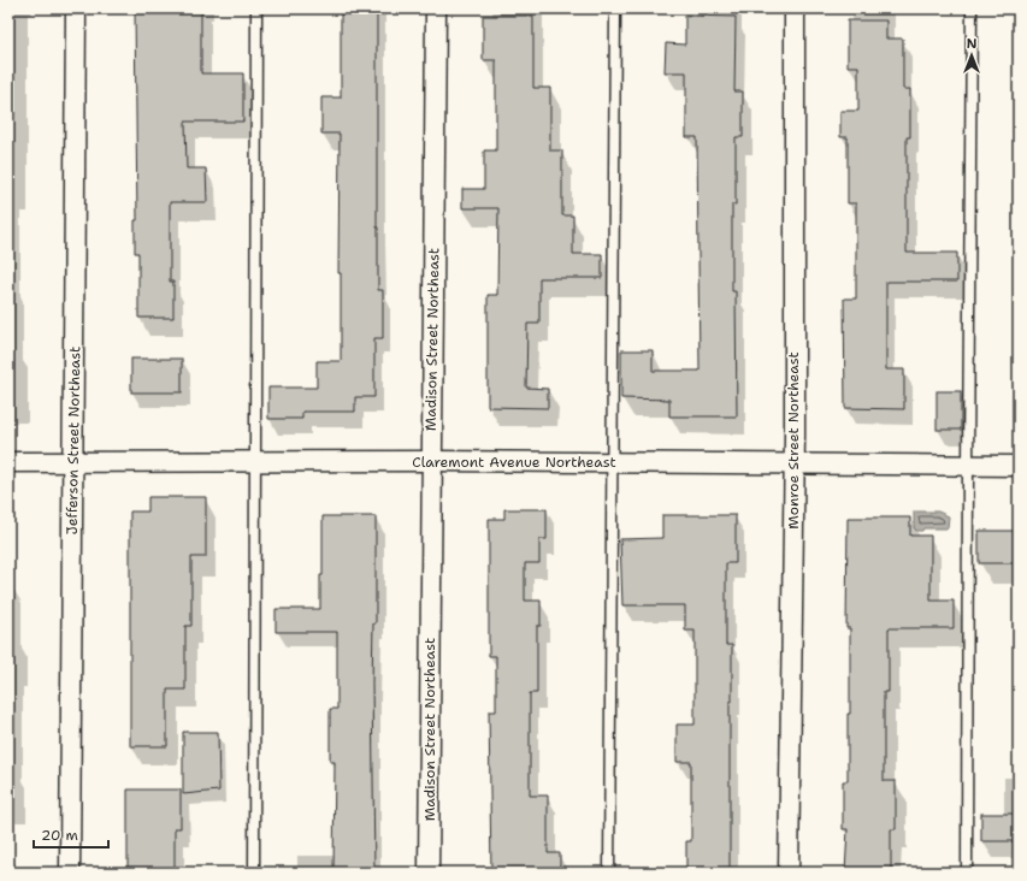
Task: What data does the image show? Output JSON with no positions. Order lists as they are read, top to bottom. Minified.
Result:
{"streets":{"street":["Madison Street Northeast","Jefferson Street Northeast","Monroe Street Northeast","Claremont Avenue Northeast"]},"crossings":[["Madison Street Northeast","Claremont Avenue Northeast"],["Jefferson Street Northeast","Claremont Avenue Northeast"],["Monroe Street Northeast","Claremont Avenue Northeast"]],"scale_bar":"20 m","north":"top"}
